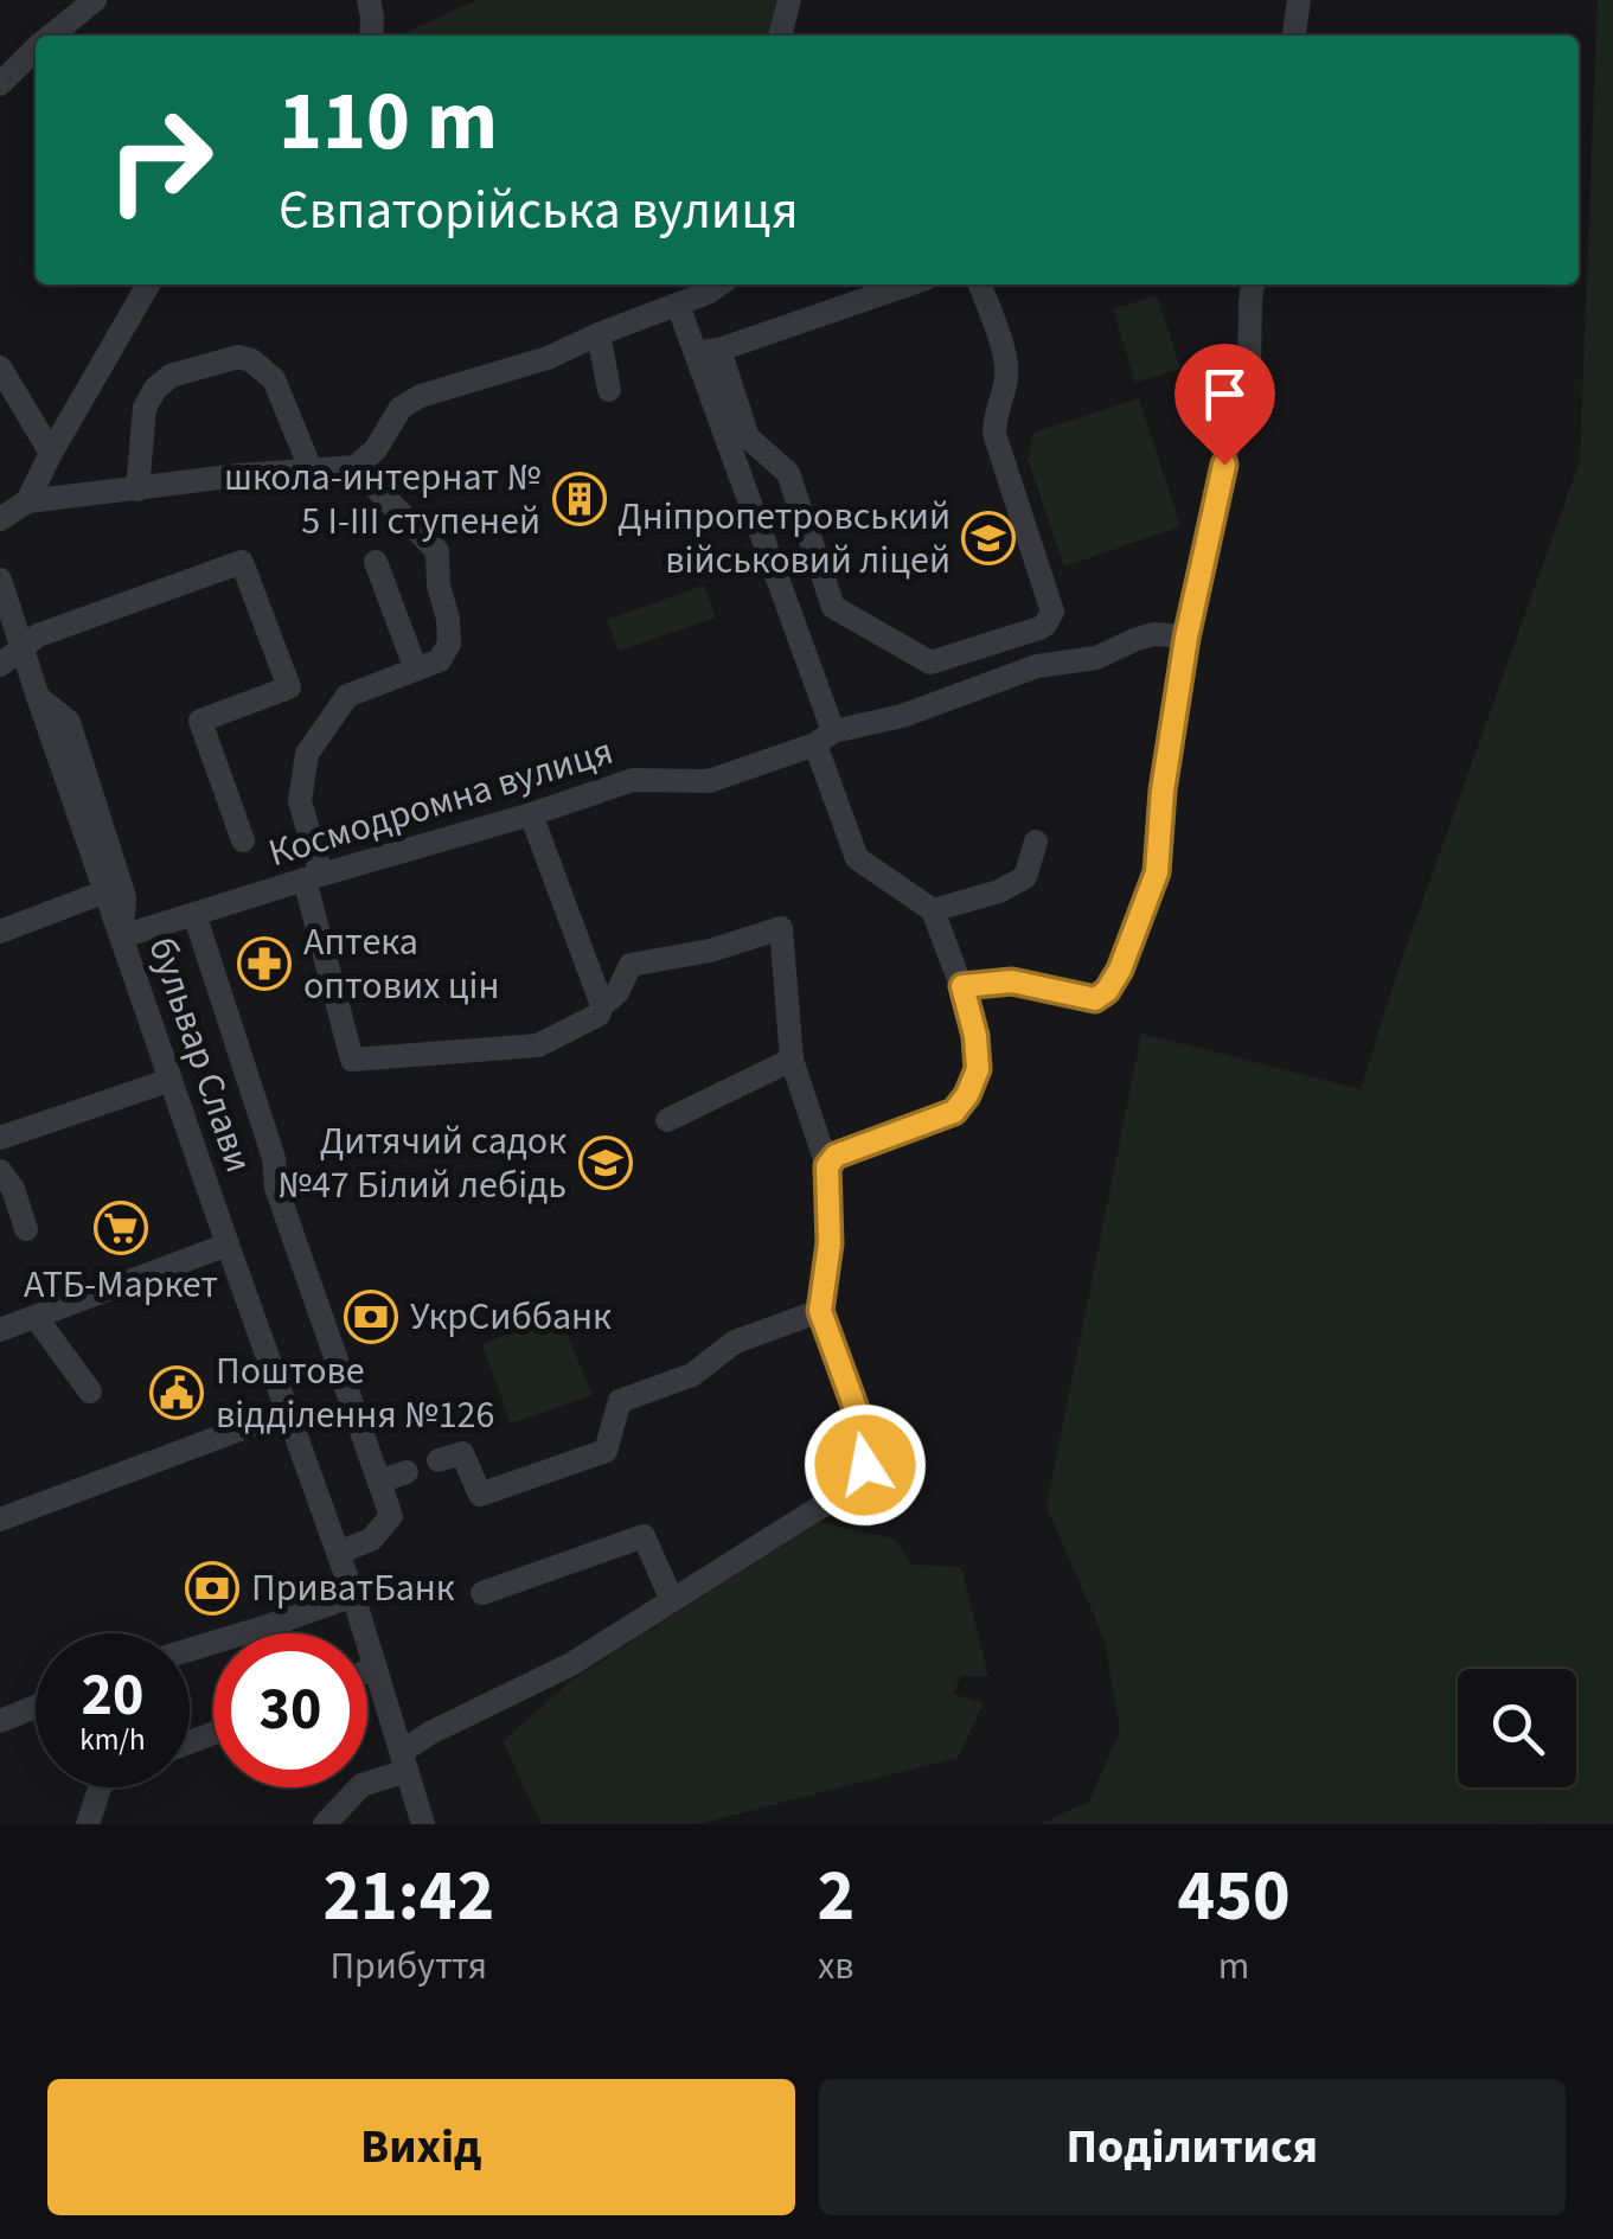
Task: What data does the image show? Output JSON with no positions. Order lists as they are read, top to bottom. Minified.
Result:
{"streets":{"street":["Космодромна вулиця","бульвар Слави"]},"crossings":[["Космодромна вулиця","бульвар Слави"]],"places":{"building":["школа-интернат № 5 I-III ступеней"],"school or university":["Дніпропетровський військовий ліцей","Дитячий садок №47 Білий лебідь"],"pharmacy":["Аптека оптових цін"],"supermarket":["АТБ-Маркет"],"bank":["УкрСиббанк","ПриватБанк"],"public building":["Поштове відділення №126"]},"page":{"turn":["110 m","Євпаторійська вулиця"],"speed":"20 km/h","limit":"30","eta":["21:42","Прибуття","2","хв","450","m"],"buttons":["Вихід","Поділитися"]}}
